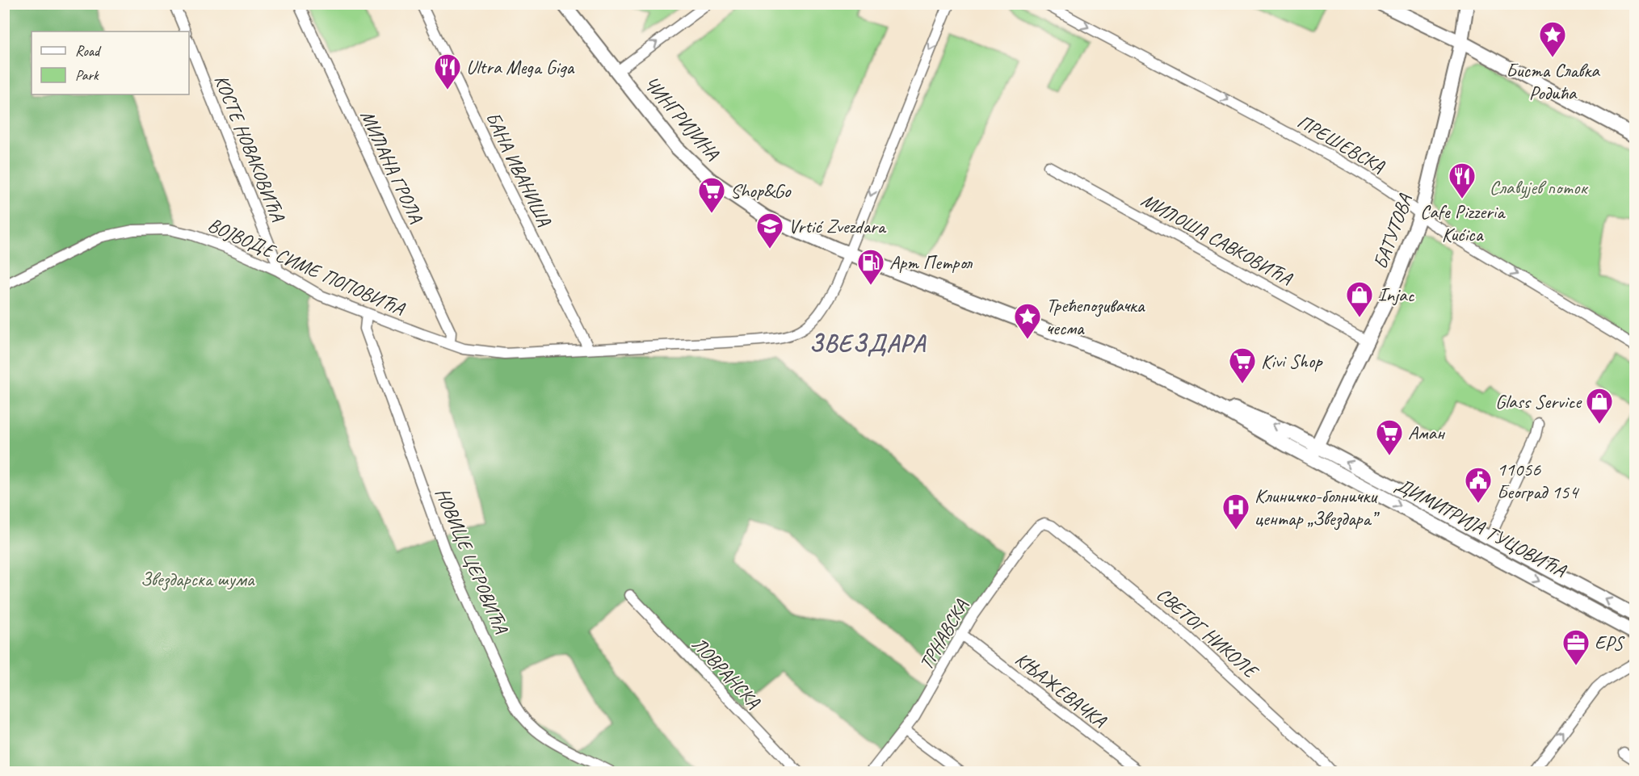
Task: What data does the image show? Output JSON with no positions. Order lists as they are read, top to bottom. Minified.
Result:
{"streets":{"main road":["ЧИНГРИЈИНА","БАТУТОВА","ДИМИТРИЈА ТУЦОВИЋА"],"street":["ПРЕШЕВСКА","КОСТЕ НОВАКОВИЋА","МИЛАНА ГРОЛА","БАНА ИВАНИША","МИЛОША САВКОВИЋА","ВОЈВОДЕ СИМЕ ПОПОВИЋА","НОВИЦЕ ЦЕРОВИЋА","СВЕТОГ НИКОЛЕ","ТРНАВСКА","ЛОВРАНСКА","КЊАЖЕВАЧКА"]},"crossings":[["ЧИНГРИЈИНА","ВОЈВОДЕ СИМЕ ПОПОВИЋА"],["ЧИНГРИЈИНА","ДИМИТРИЈА ТУЦОВИЋА"],["ПРЕШЕВСКА","БАТУТОВА"],["КОСТЕ НОВАКОВИЋА","ВОЈВОДЕ СИМЕ ПОПОВИЋА"],["МИЛАНА ГРОЛА","ВОЈВОДЕ СИМЕ ПОПОВИЋА"],["БАНА ИВАНИША","ВОЈВОДЕ СИМЕ ПОПОВИЋА"],["БАТУТОВА","МИЛОША САВКОВИЋА"],["БАТУТОВА","ДИМИТРИЈА ТУЦОВИЋА"],["ВОЈВОДЕ СИМЕ ПОПОВИЋА","ДИМИТРИЈА ТУЦОВИЋА"],["ВОЈВОДЕ СИМЕ ПОПОВИЋА","НОВИЦЕ ЦЕРОВИЋА"],["СВЕТОГ НИКОЛЕ","ТРНАВСКА"],["ТРНАВСКА","КЊАЖЕВАЧКА"]],"one_way":["ПРЕШЕВСКА"],"districts":["ЗВЕЗДАРА"],"parks":["Славујев поток","Звездарска шума"],"places":{"place":["Биста Славка Родића","Трећепозивачка чесма"],"restaurant":["Ultra Mega Giga","Cafe Pizzeria Kućica"],"supermarket":["Shop&Go","Kivi Shop","Аман"],"school or university":["Vrtić Zvezdara"],"fuel station":["Арт Петрол"],"shop":["Injac","Glass Service"],"public building":["11056 Београд 154"],"hospital":["Клиничко-болнички центар „Звездара”"],"office":["EPS"]},"legend":["Road","Park"]}
